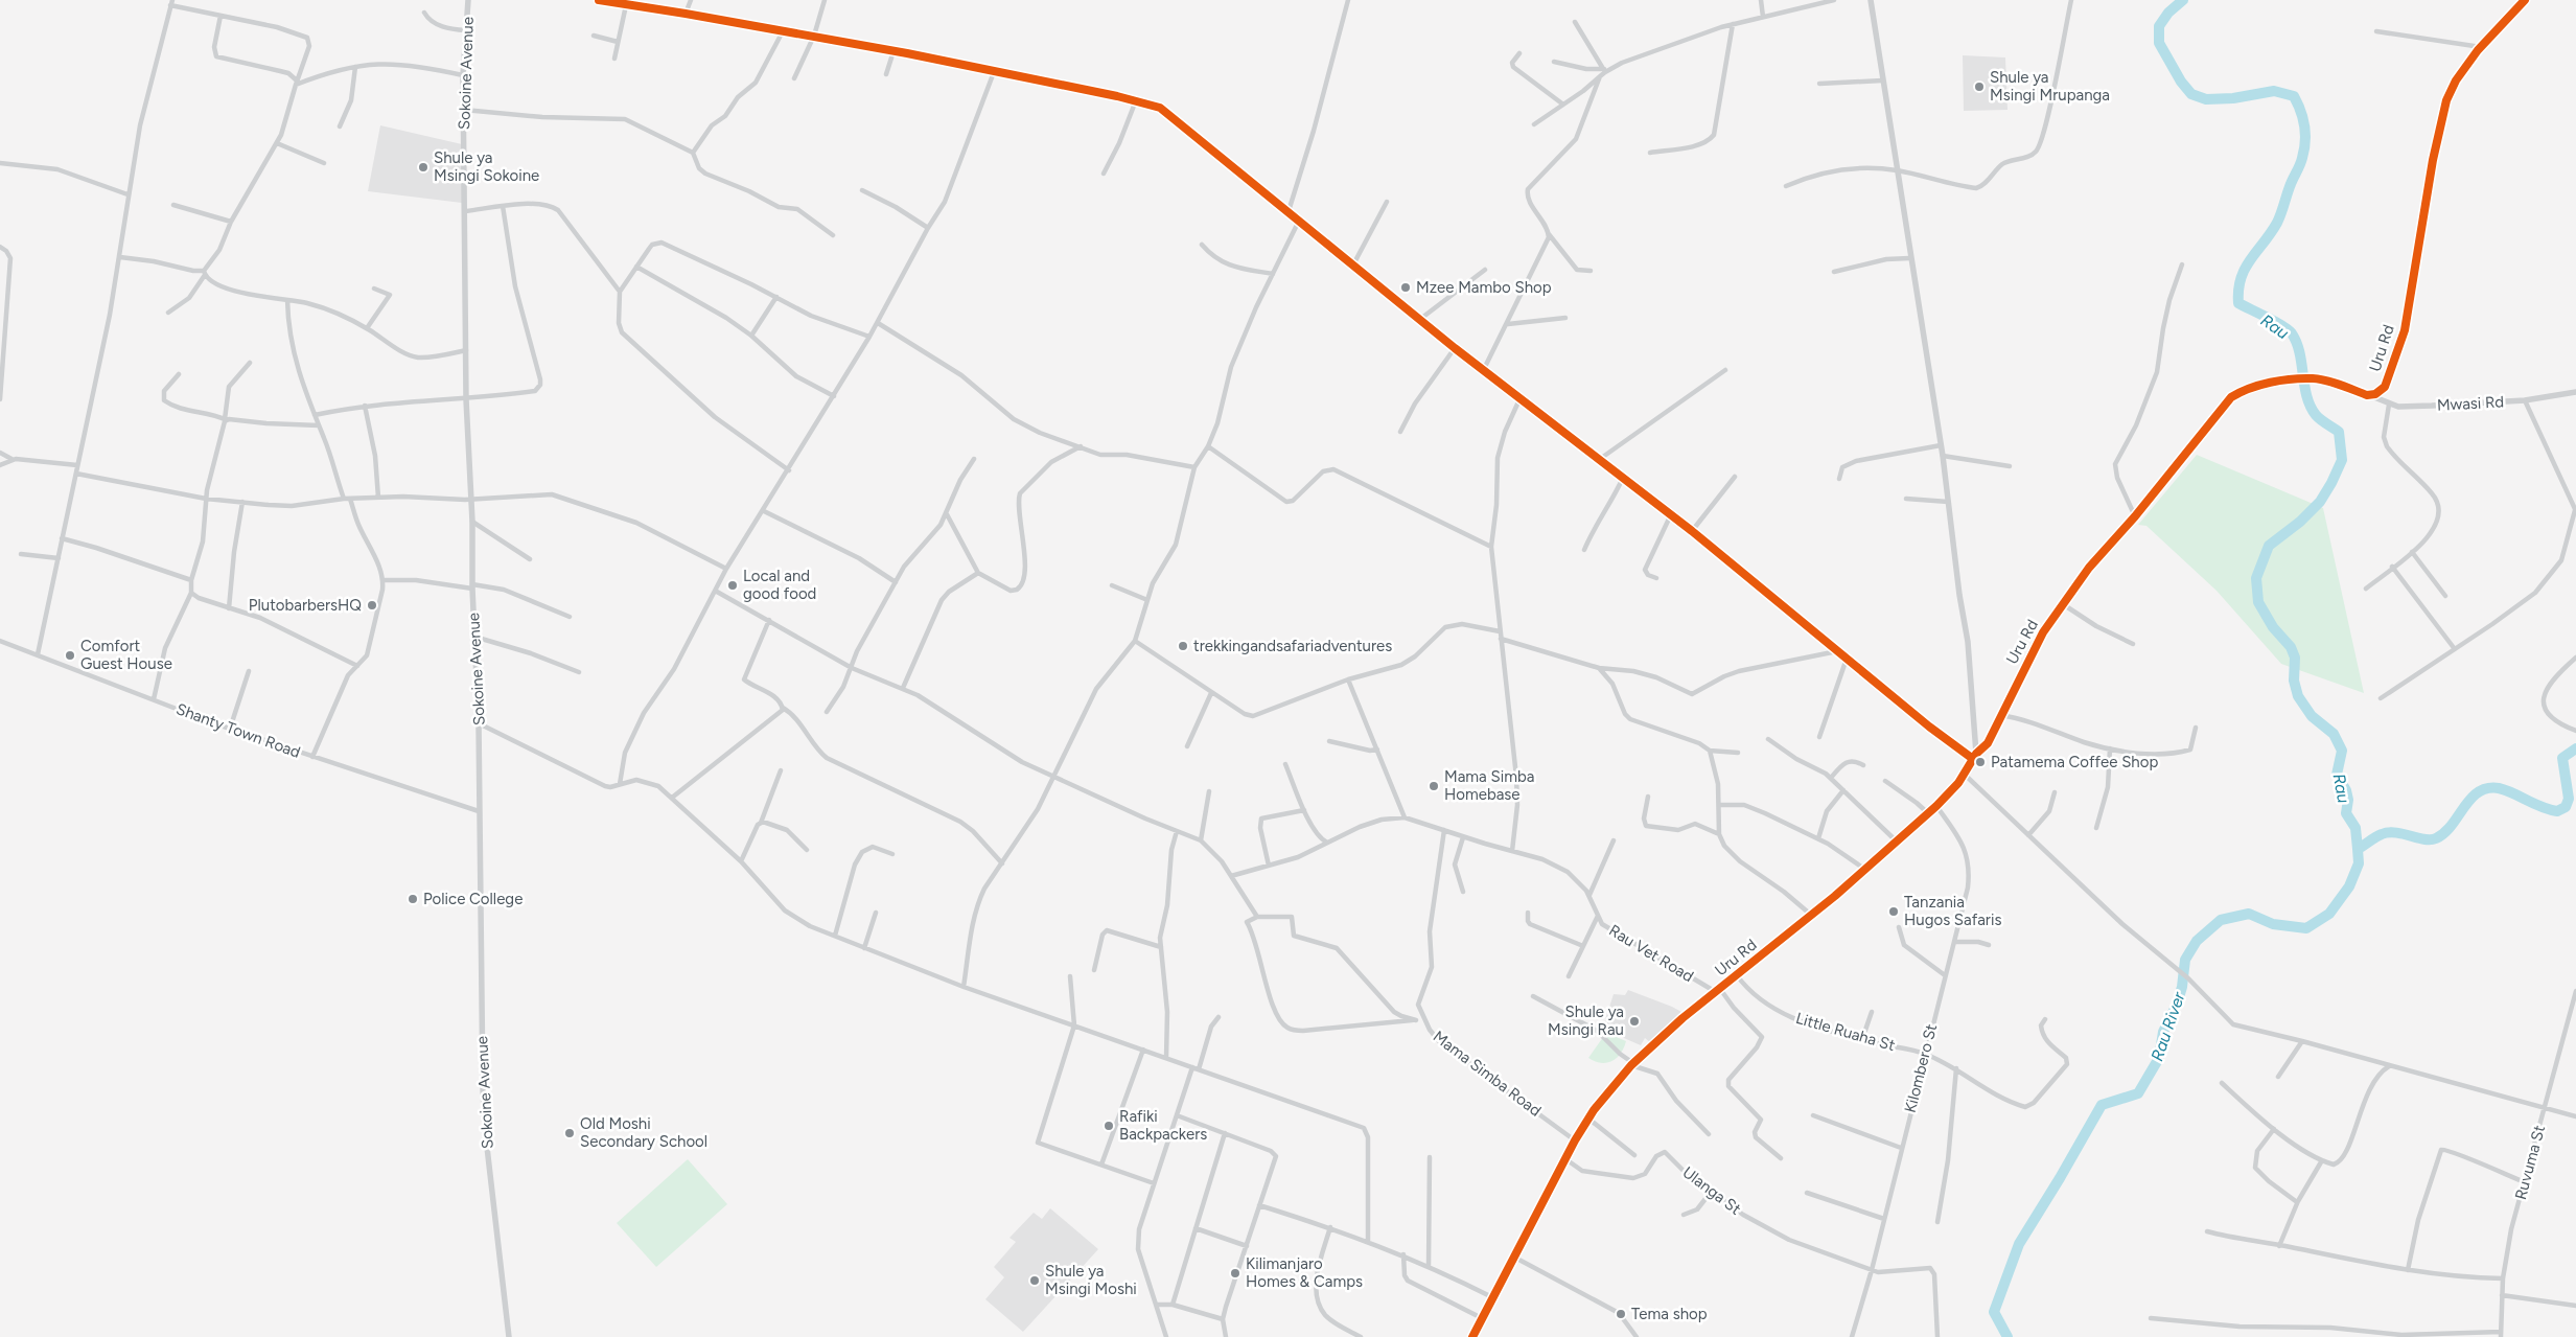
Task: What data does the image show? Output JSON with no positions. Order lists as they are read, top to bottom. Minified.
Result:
{"streets":{"street":["Sokoine Avenue","Uru Rd","Mwasi Rd","Shanty Town Road","Rau Vet Road","Little Ruaha St","Kilombero St","Mama Simba Road","Ruvuma St","Ulanga St"]},"crossings":[["Sokoine Avenue","Shanty Town Road"],["Uru Rd","Mwasi Rd"],["Uru Rd","Rau Vet Road"],["Uru Rd","Little Ruaha St"],["Uru Rd","Kilombero St"],["Uru Rd","Mama Simba Road"],["Uru Rd","Ulanga St"],["Little Ruaha St","Kilombero St"],["Kilombero St","Ulanga St"]],"water":["Rau","Rau River"],"places":["Shule ya Msingi Mrupanga","Shule ya Msingi Sokoine","Mzee Mambo Shop","Local and good food","PlutobarbersHQ","trekkingandsafariadventures","Comfort Guest House","Patamema Coffee Shop","Mama Simba Homebase","Police College","Tanzania Hugos Safaris","Shule ya Msingi Rau","Rafiki Backpackers","Old Moshi Secondary School","Kilimanjaro Homes & Camps","Shule ya Msingi Moshi","Tema shop"]}
